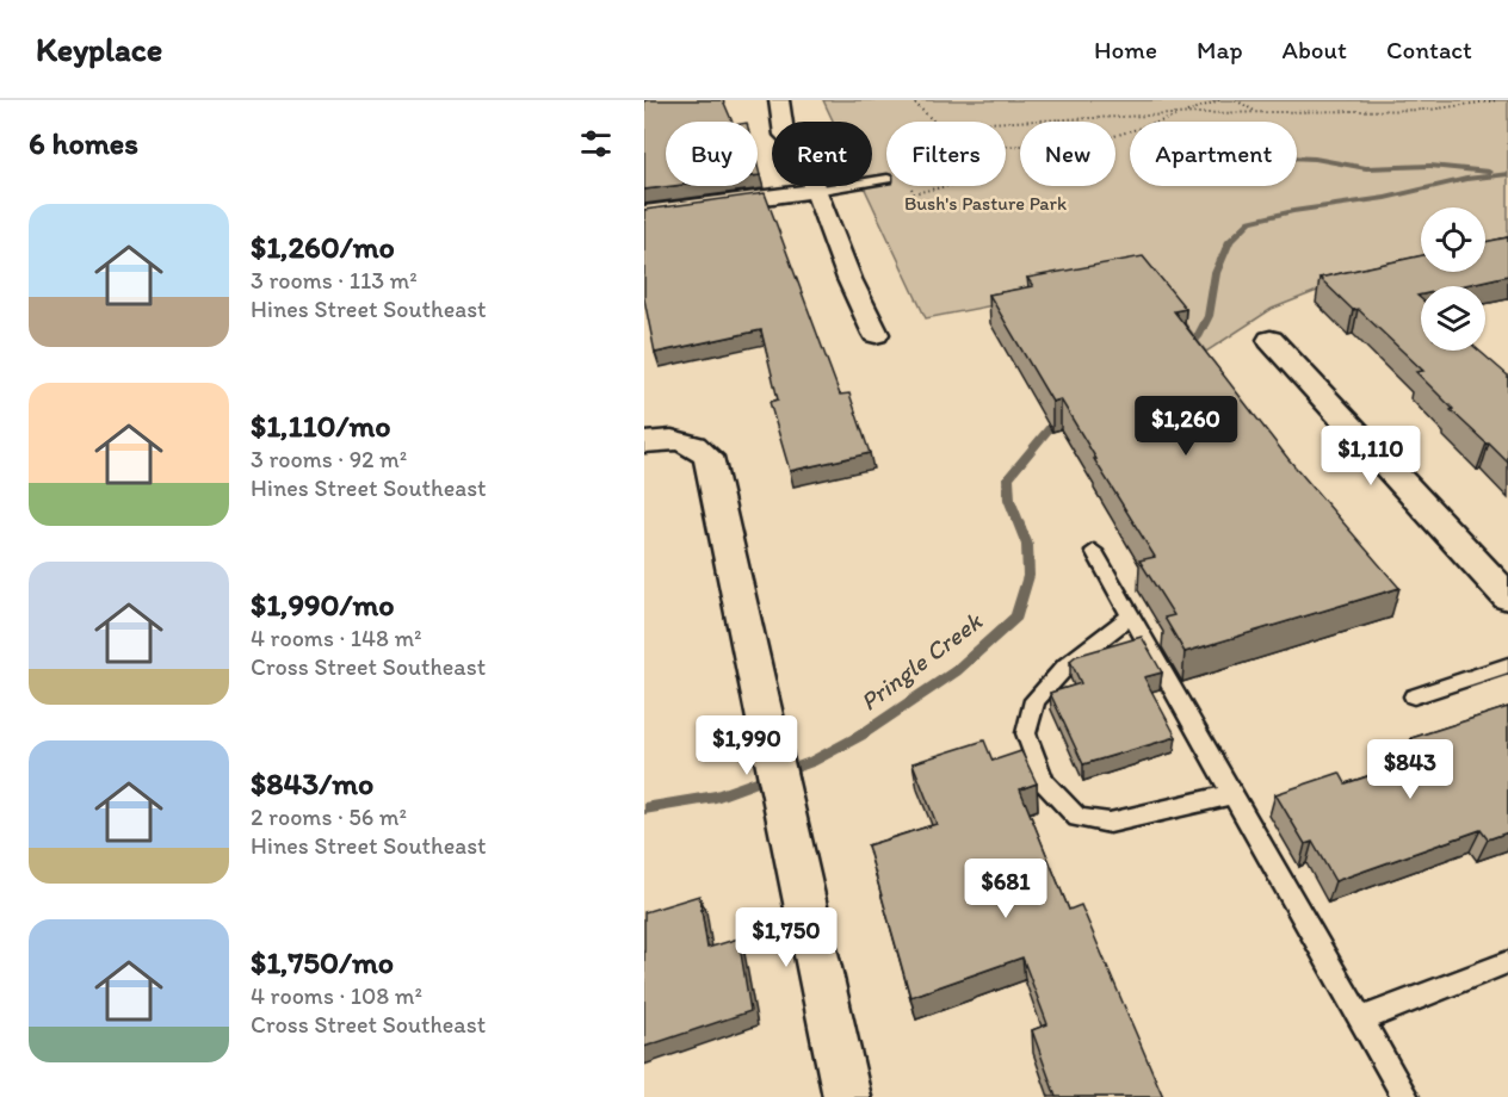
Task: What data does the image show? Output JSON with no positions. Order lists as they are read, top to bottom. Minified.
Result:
{"water":["Pringle Creek"],"parks":["Bush's Pasture Park"],"page":{"header":"Keyplace","nav":["Home","Map","About","Contact"],"heading":"6 homes","chip":["Buy","Rent","Filters","New","Apartment"],"list":[{"name":"$1,260/mo","note":"3 rooms · 113 m² · Hines Street Southeast"},{"name":"$1,110/mo","note":"3 rooms · 92 m² · Hines Street Southeast"},{"name":"$1,990/mo","note":"4 rooms · 148 m² · Cross Street Southeast"},{"name":"$843/mo","note":"2 rooms · 56 m² · Hines Street Southeast"},{"name":"$1,750/mo","note":"4 rooms · 108 m² · Cross Street Southeast"}],"price":["$1,260","$1,110","$1,990","$843","$681","$1,750"]}}
